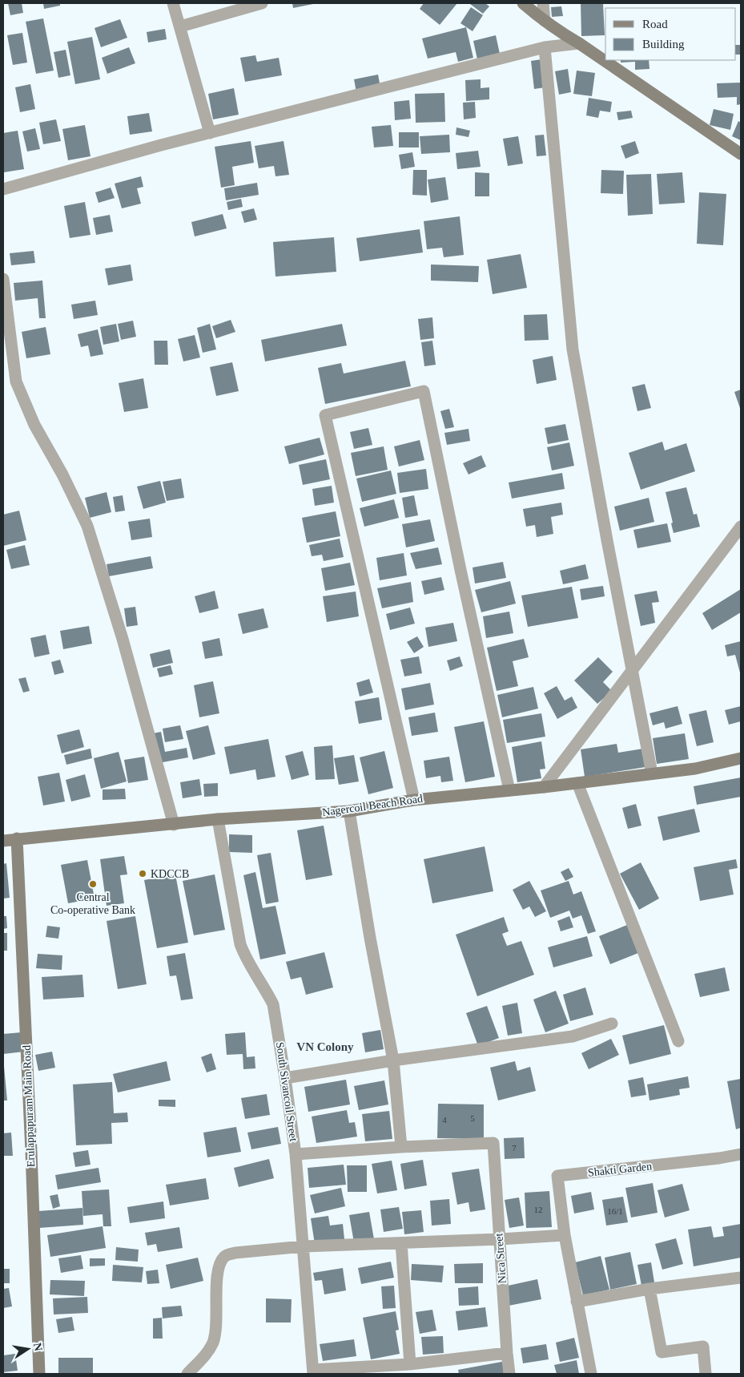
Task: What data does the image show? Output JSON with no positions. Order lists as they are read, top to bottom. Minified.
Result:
{"streets":{"main road":["Nagercoil Beach Road","Erulappapuram Main Road"],"street":["South Sivancoil Street","Shakti Garden","Nica Street"]},"crossings":[["Nagercoil Beach Road","South Sivancoil Street"],["Nagercoil Beach Road","Erulappapuram Main Road"]],"districts":["VN Colony"],"places":["KDCCB","Central Co-operative Bank"],"house_numbers":["5","4","7","12","16/1"],"legend":["Road","Building"],"north":"right"}
